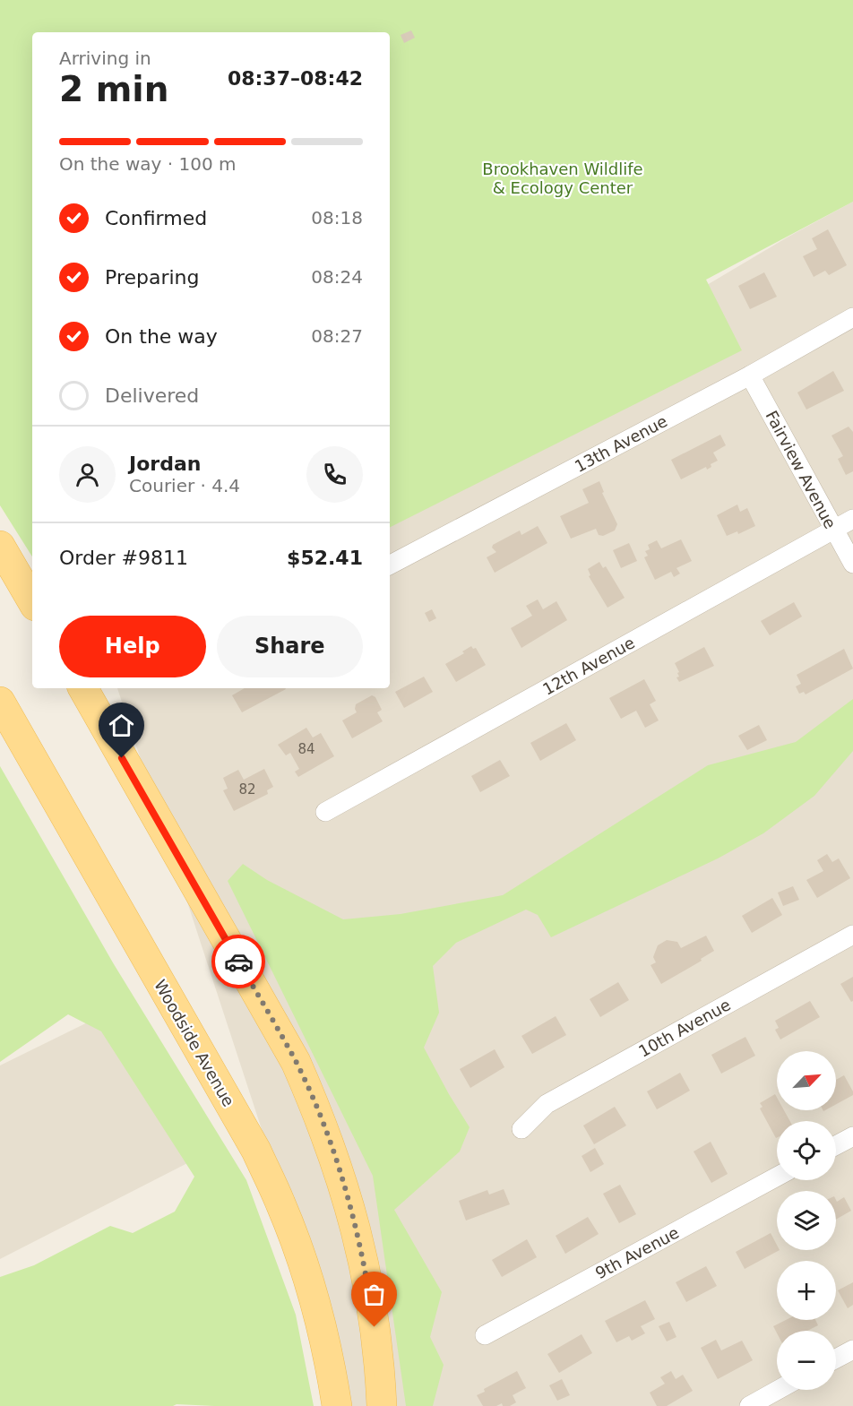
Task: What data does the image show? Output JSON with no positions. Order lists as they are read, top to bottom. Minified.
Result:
{"streets":{"main road":["Woodside Avenue"],"street":["13th Avenue","Fairview Avenue","12th Avenue","10th Avenue","9th Avenue"]},"crossings":[["13th Avenue","Fairview Avenue"],["Fairview Avenue","12th Avenue"]],"parks":["Brookhaven Wildlife & Ecology Center"],"house_numbers":["84","82"],"north":"top right","page":{"heading":["2 min","Arriving in","08:37–08:42"],"panel":["Jordan","Courier · 4.4","Order #9811","$52.41"],"bar":"On the way · 100 m","list":[["Confirmed","08:18"],["Preparing","08:24"],["On the way","08:27"],"Delivered"],"buttons":["Help","Share"],"map_buttons":["+","−"]}}
